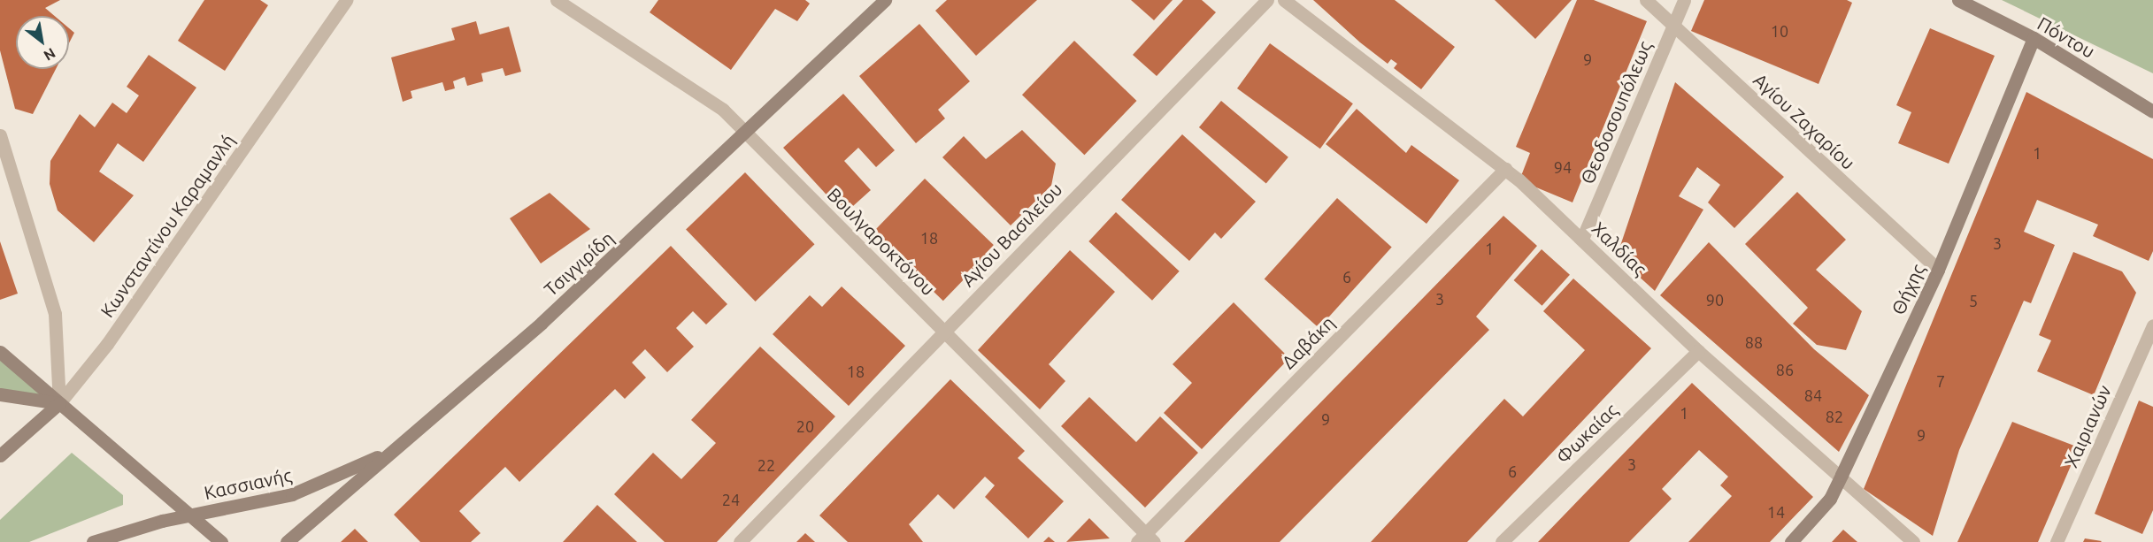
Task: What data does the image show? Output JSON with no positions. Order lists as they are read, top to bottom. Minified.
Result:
{"streets":{"main road":["Πόντου","Κωνσταντίνου Καραμανλή","Τσιγγιρίδη","Θήχης","Κασσιανής"],"street":["Θεοδοσουπόλεως","Αγίου Ζαχαρίου","Αγίου Βασιλείου","Βουλγαροκτόνου","Χαλδίας","Δαβάκη","Χαιριανών","Φωκαίας"]},"crossings":[["Πόντου","Θήχης"],["Θεοδοσουπόλεως","Αγίου Ζαχαρίου"],["Θεοδοσουπόλεως","Χαλδίας"],["Αγίου Ζαχαρίου","Θήχης"],["Αγίου Βασιλείου","Βουλγαροκτόνου"],["Βουλγαροκτόνου","Τσιγγιρίδη"],["Βουλγαροκτόνου","Δαβάκη"],["Χαλδίας","Θήχης"],["Χαλδίας","Δαβάκη"],["Χαλδίας","Φωκαίας"],["Τσιγγιρίδη","Κασσιανής"]],"house_numbers":["10","9","1","94","18","3","1","6","3","90","5","88","86","18","7","84","1","82","9","20","9","3","22","6","24","14"],"north":"bottom right"}
